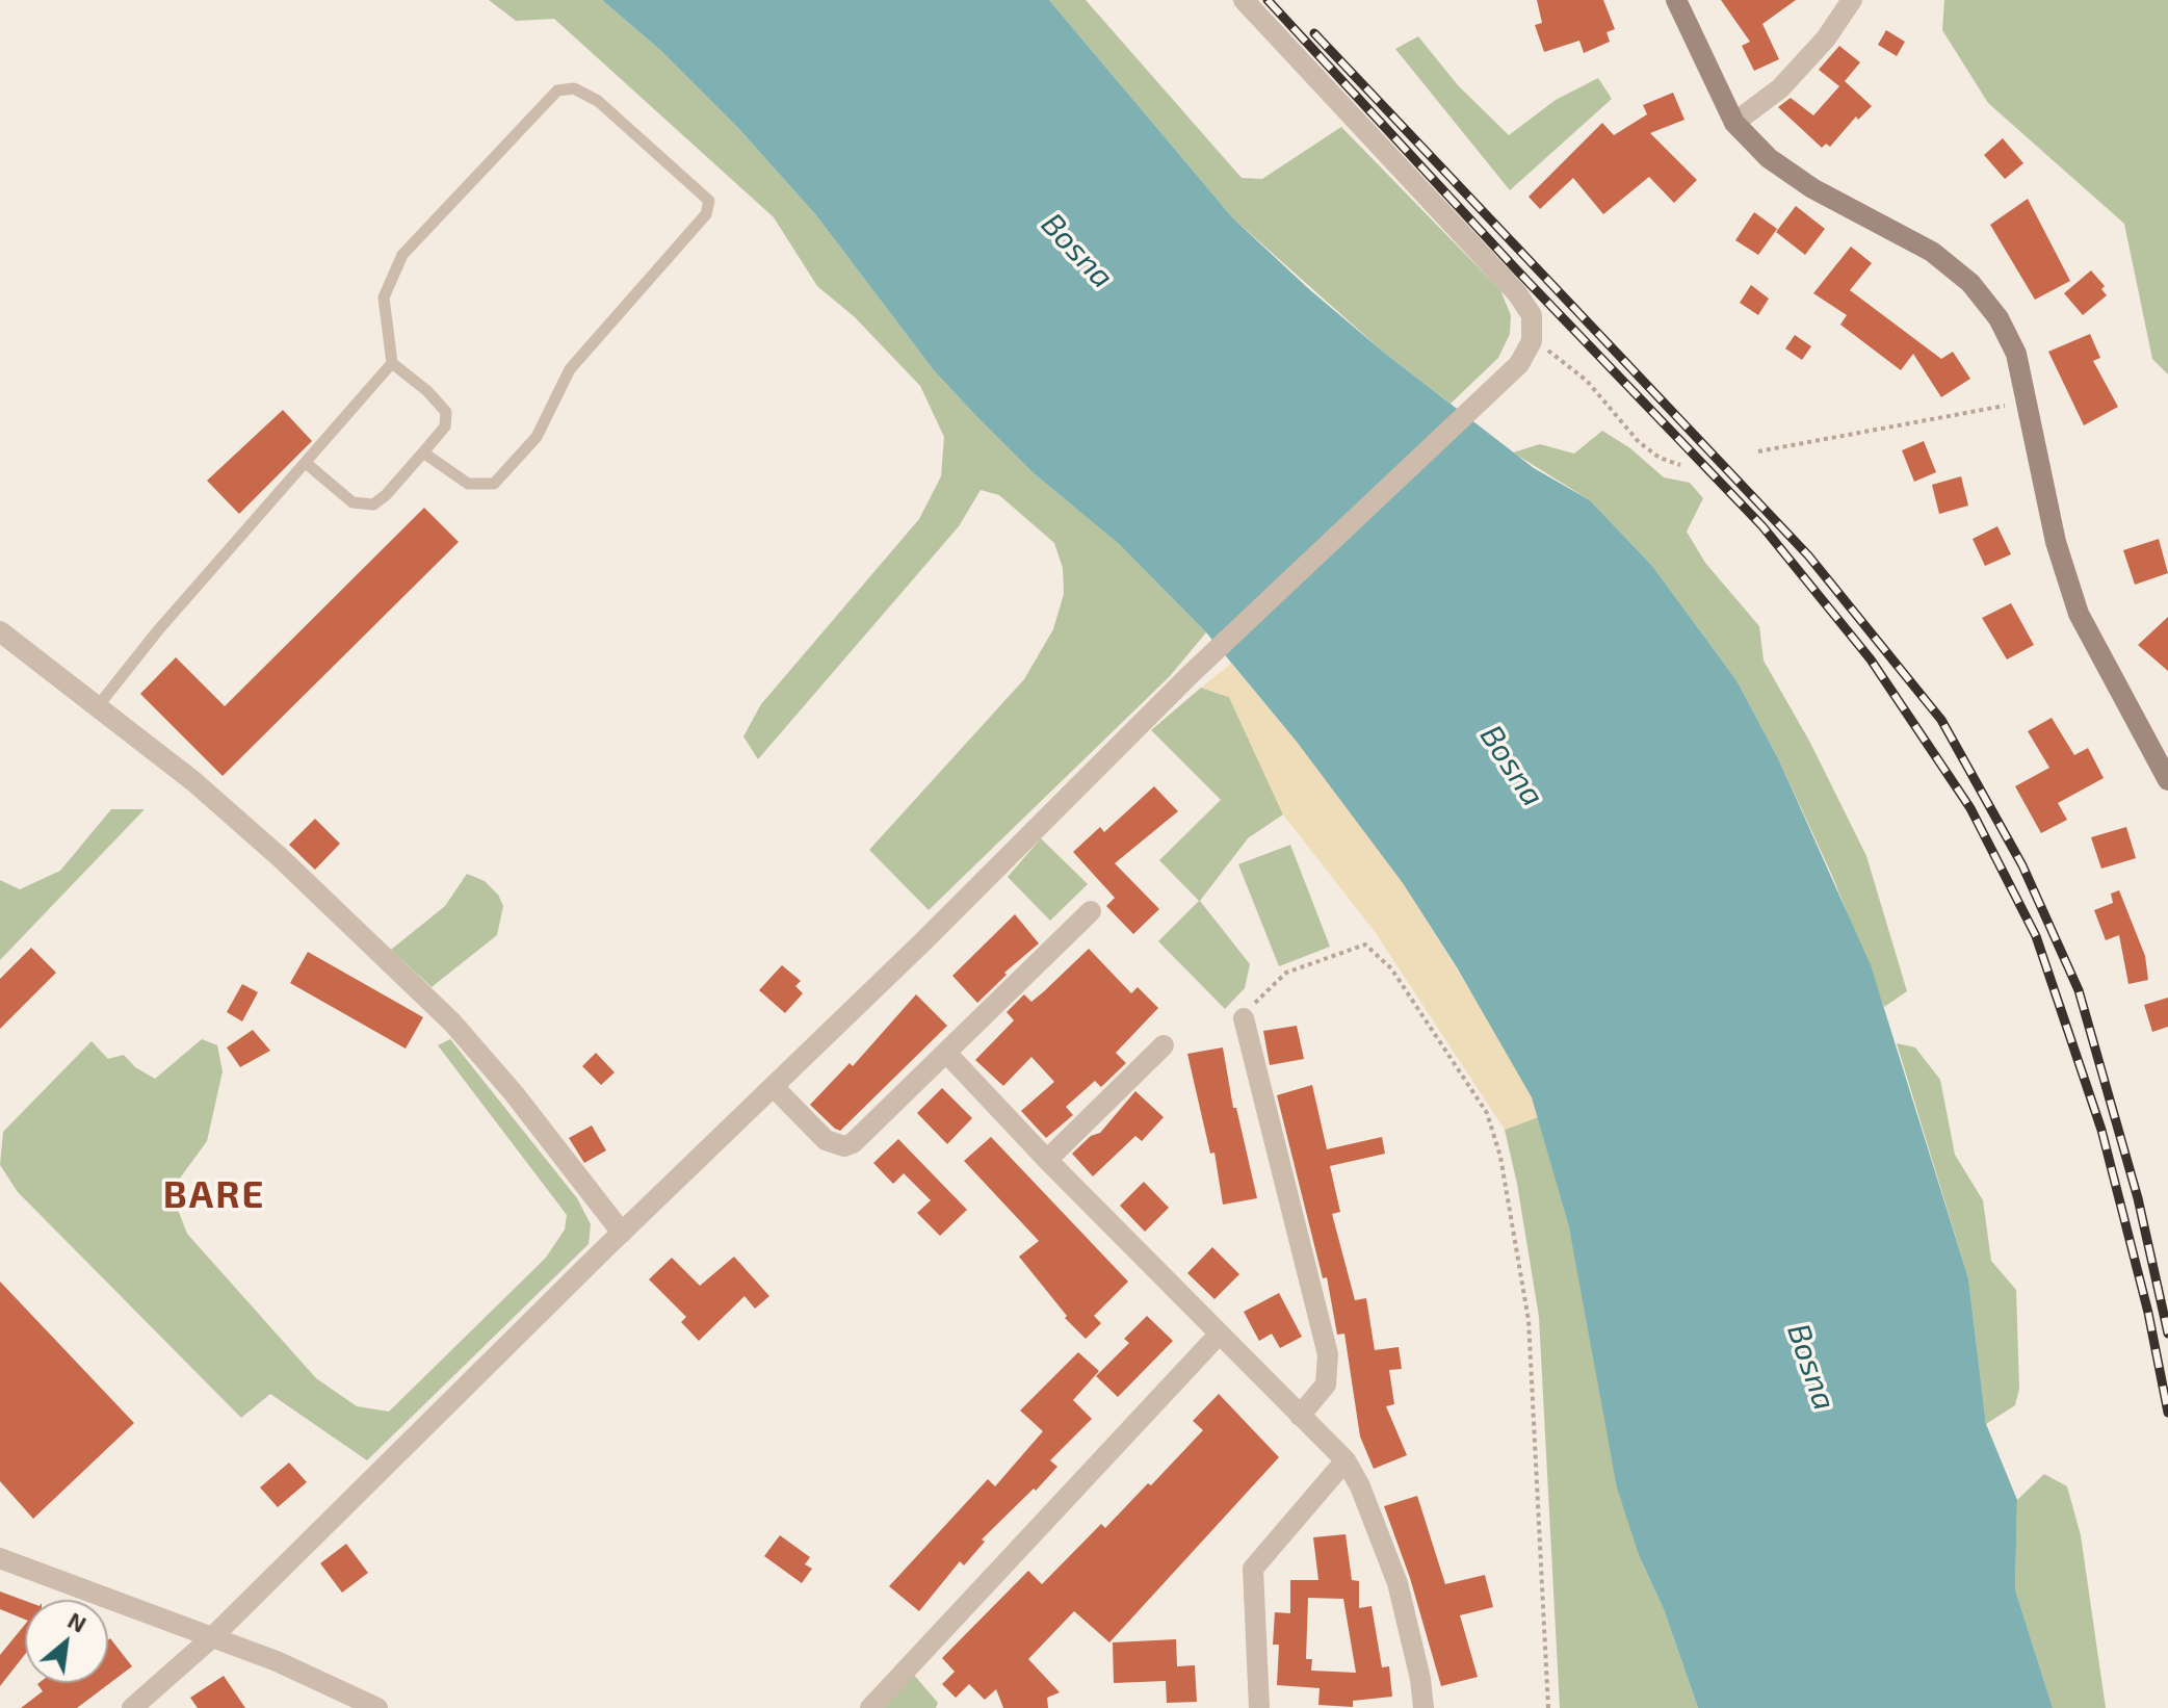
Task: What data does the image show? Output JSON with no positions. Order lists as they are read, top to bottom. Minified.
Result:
{"districts":["BARE"],"water":["Bosna"],"north":"top right"}
